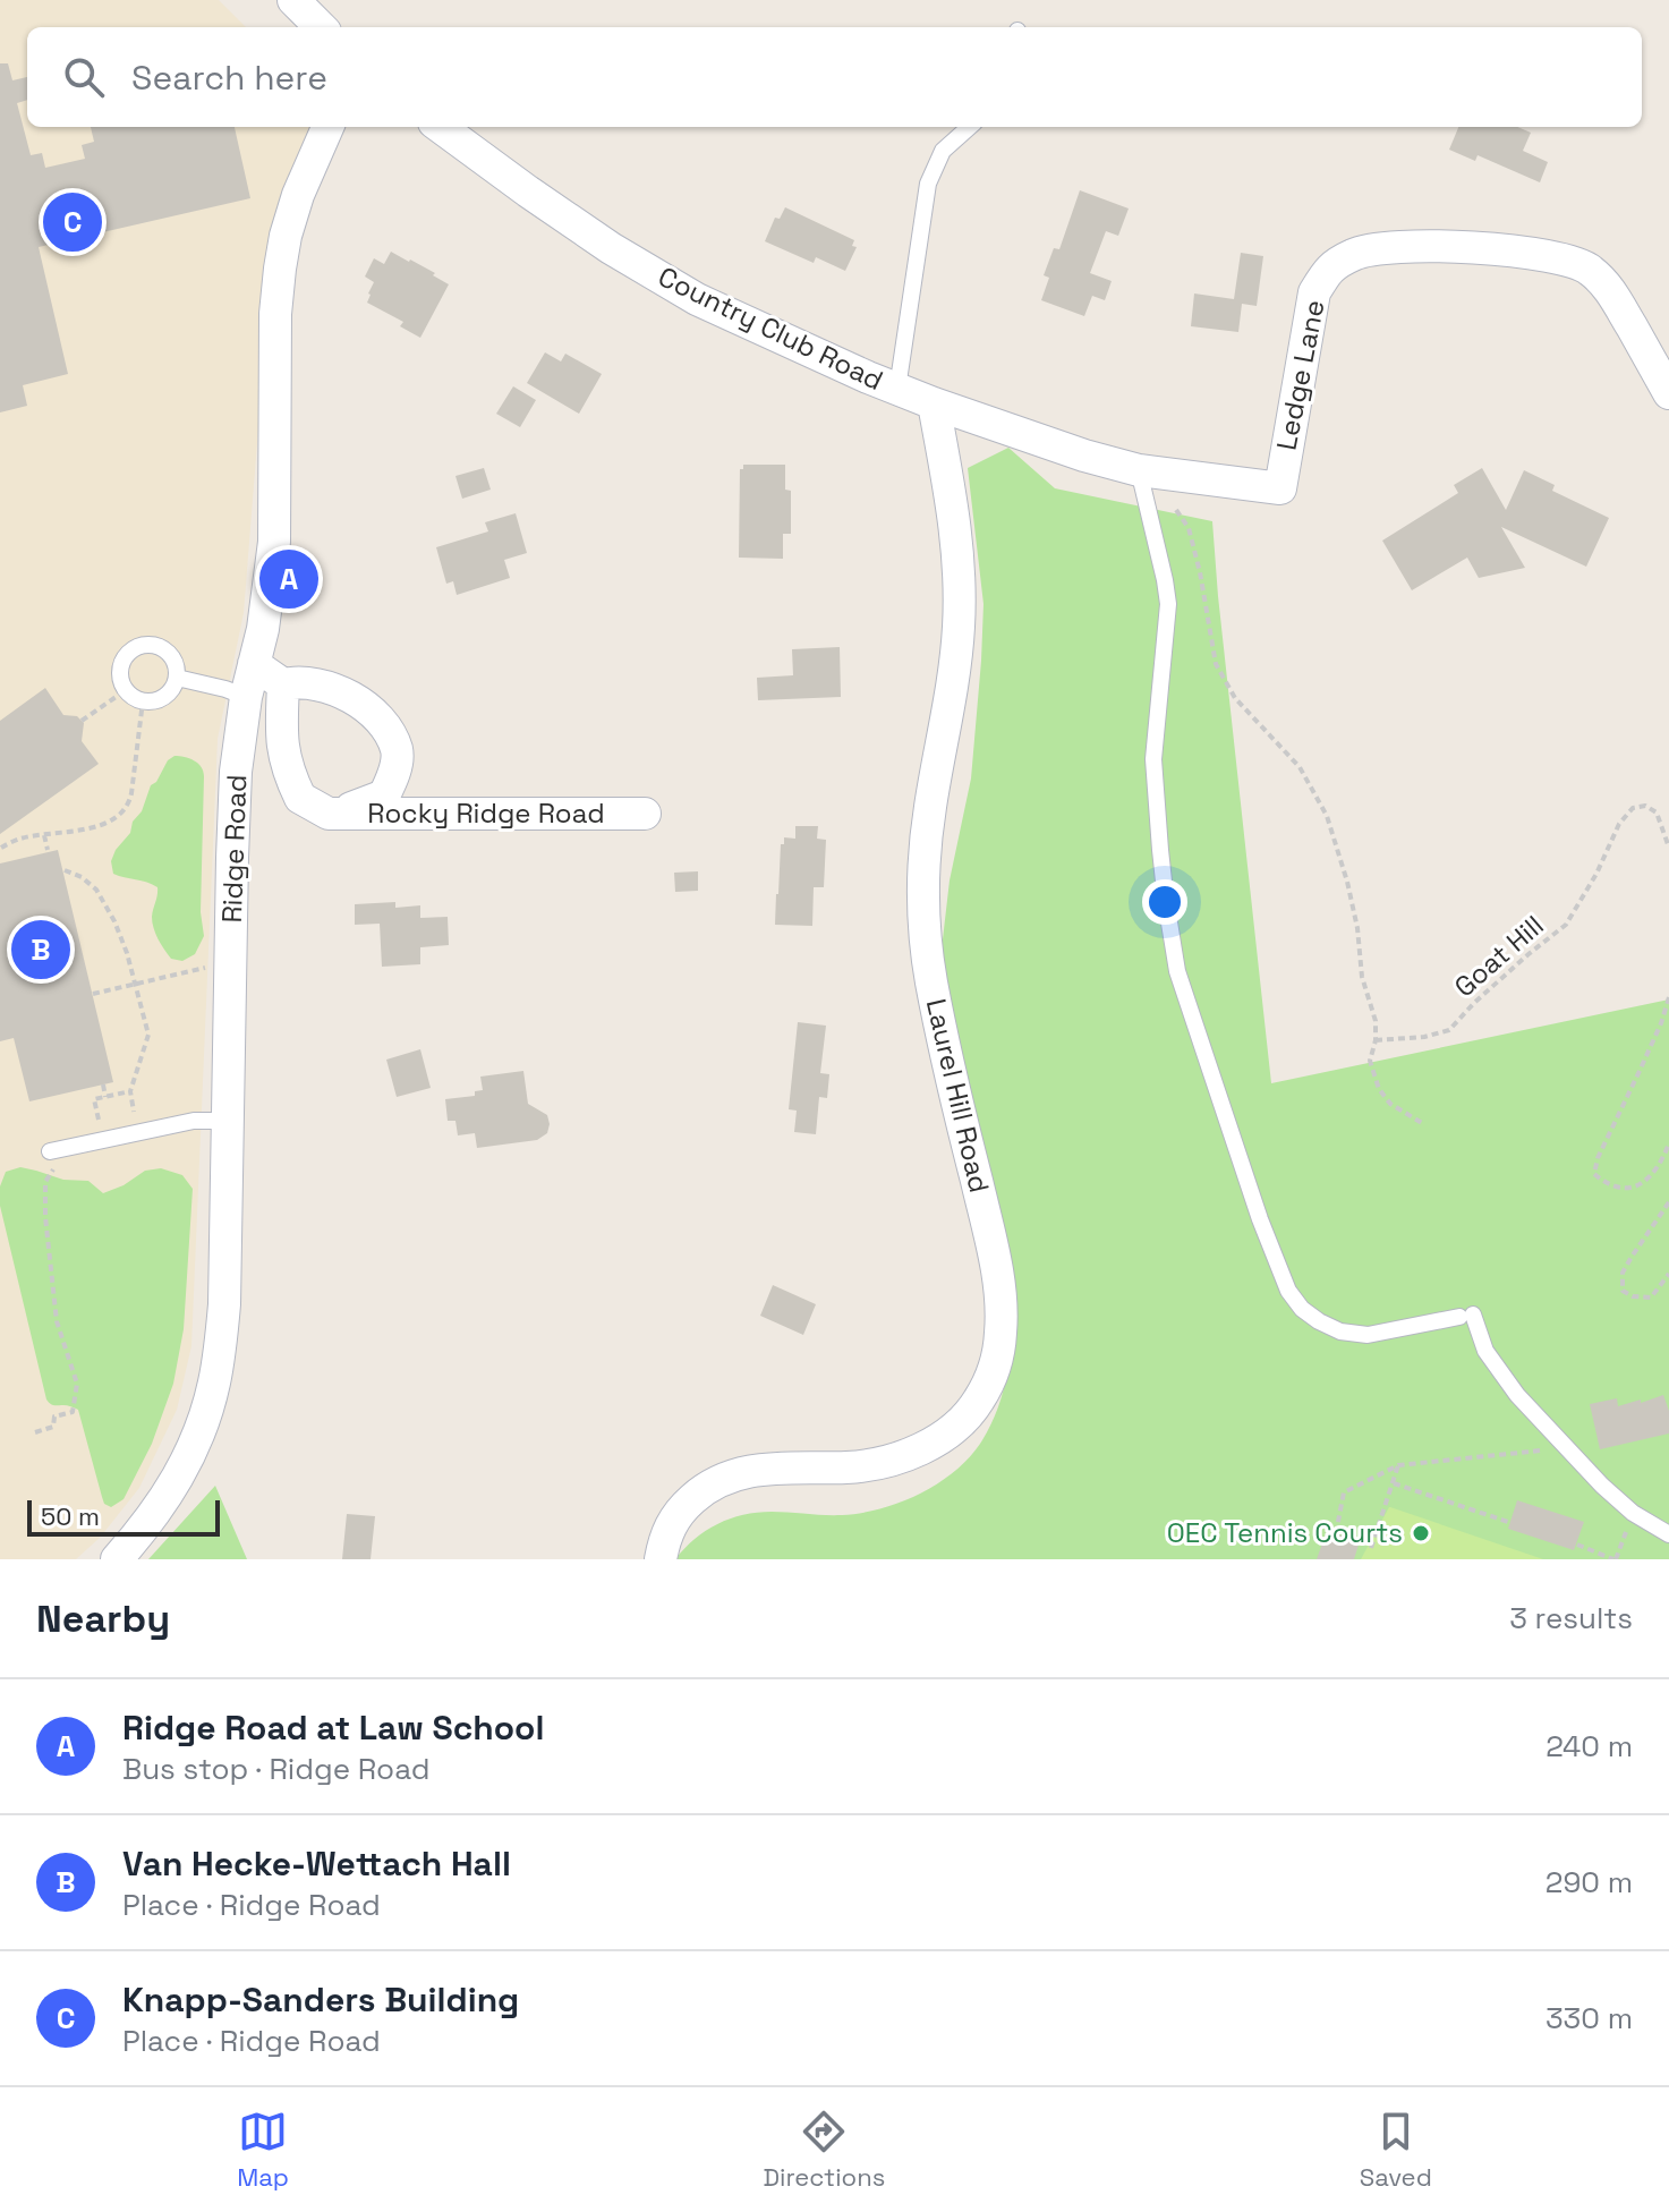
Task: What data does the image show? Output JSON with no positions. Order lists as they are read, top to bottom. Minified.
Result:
{"streets":{"street":["Country Club Road","Ledge Lane","Rocky Ridge Road","Ridge Road","Laurel Hill Road"],"path":["Goat Hill"]},"crossings":[["Country Club Road","Ledge Lane"],["Country Club Road","Laurel Hill Road"],["Ledge Lane","Laurel Hill Road"]],"places":["OEC Tennis Courts"],"scale_bar":"50 m","page":{"search":"Search here","pins":["C","A","B"],"scale":"50 m","heading":["Nearby","3 results"],"list":[{"mark":"A","name":"Ridge Road at Law School","note":"Bus stop · Ridge Road","value":"240 m"},{"mark":"B","name":"Van Hecke-Wettach Hall","note":"Place · Ridge Road","value":"290 m"},{"mark":"C","name":"Knapp-Sanders Building","note":"Place · Ridge Road","value":"330 m"}],"nav":["Map","Directions","Saved"]}}
